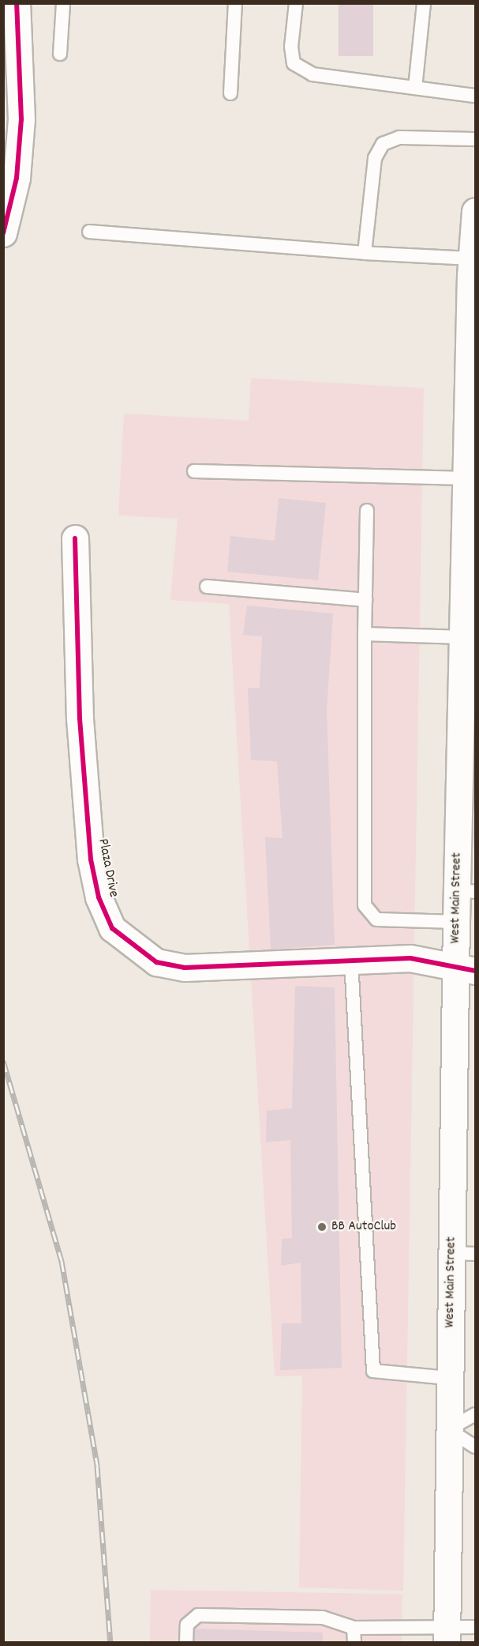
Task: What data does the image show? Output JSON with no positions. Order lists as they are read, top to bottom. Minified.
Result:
{"streets":{"main road":["Plaza Drive","West Main Street"]},"crossings":[["Plaza Drive","West Main Street"]],"places":["BB AutoClub"]}
